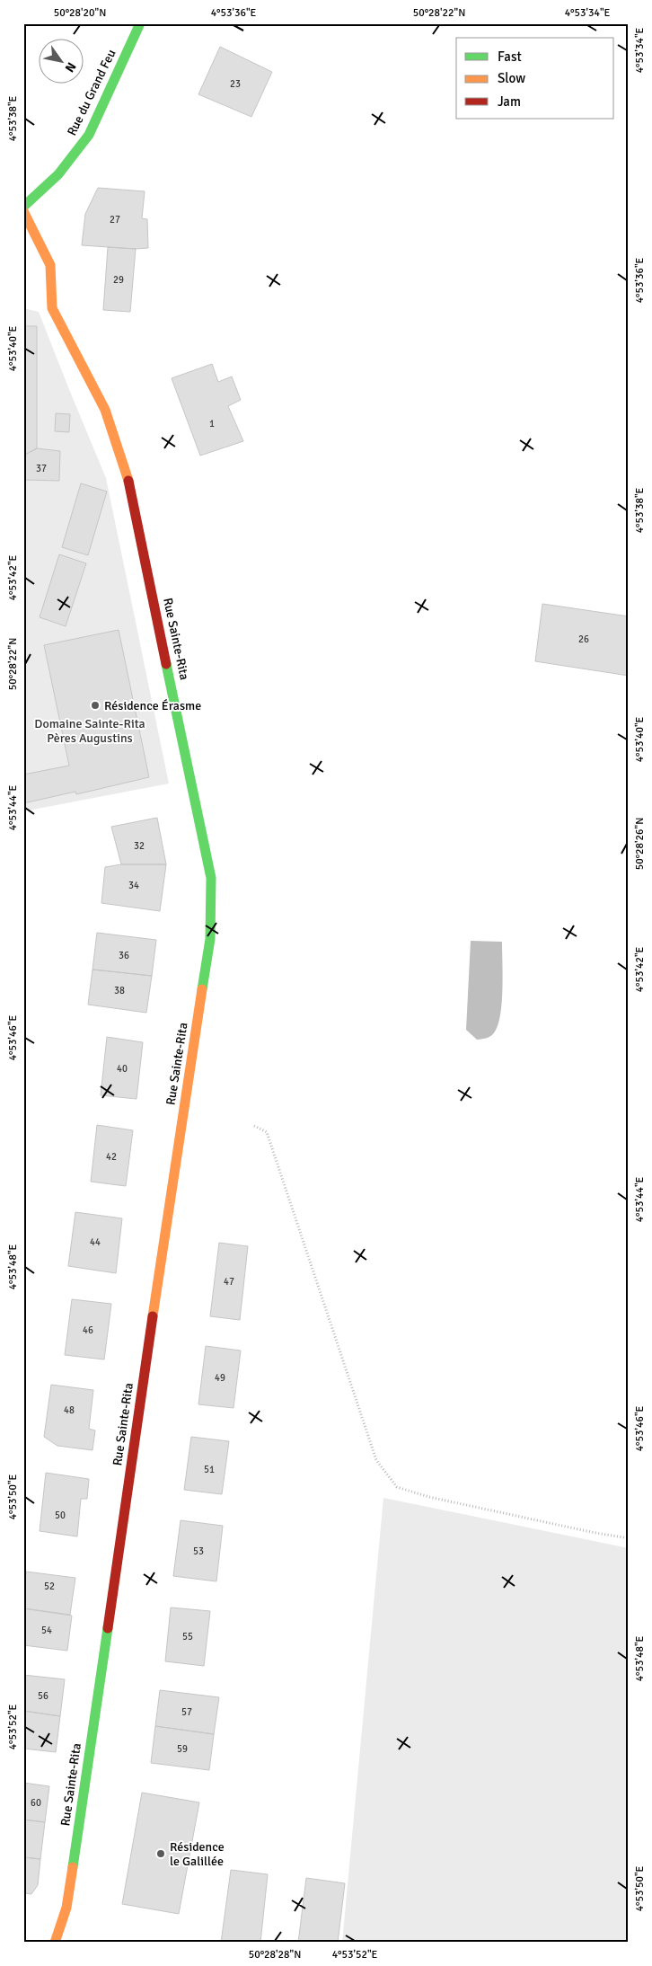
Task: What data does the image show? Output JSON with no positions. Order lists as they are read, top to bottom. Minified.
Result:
{"streets":{"street":["Rue du Grand Feu","Rue Sainte-Rita"]},"parks":["Domaine Sainte-Rita Pères Augustins"],"places":["Résidence Érasme","Résidence le Galillée"],"house_numbers":["23","27","29","1","37","26","32","34","36","38","40","42","44","47","46","49","48","51","50","53","52","54","55","56","57","59","60"],"legend":["Fast","Slow","Jam"],"north":"bottom right","coordinates":["50°28'20\"N","4°53'36\"E","50°28'22\"N","4°53'34\"E","4°53'38\"E","4°53'40\"E","4°53'42\"E","4°53'44\"E","50°28'26\"N","4°53'46\"E","4°53'48\"E","4°53'50\"E","4°53'52\"E","50°28'28\"N"]}
